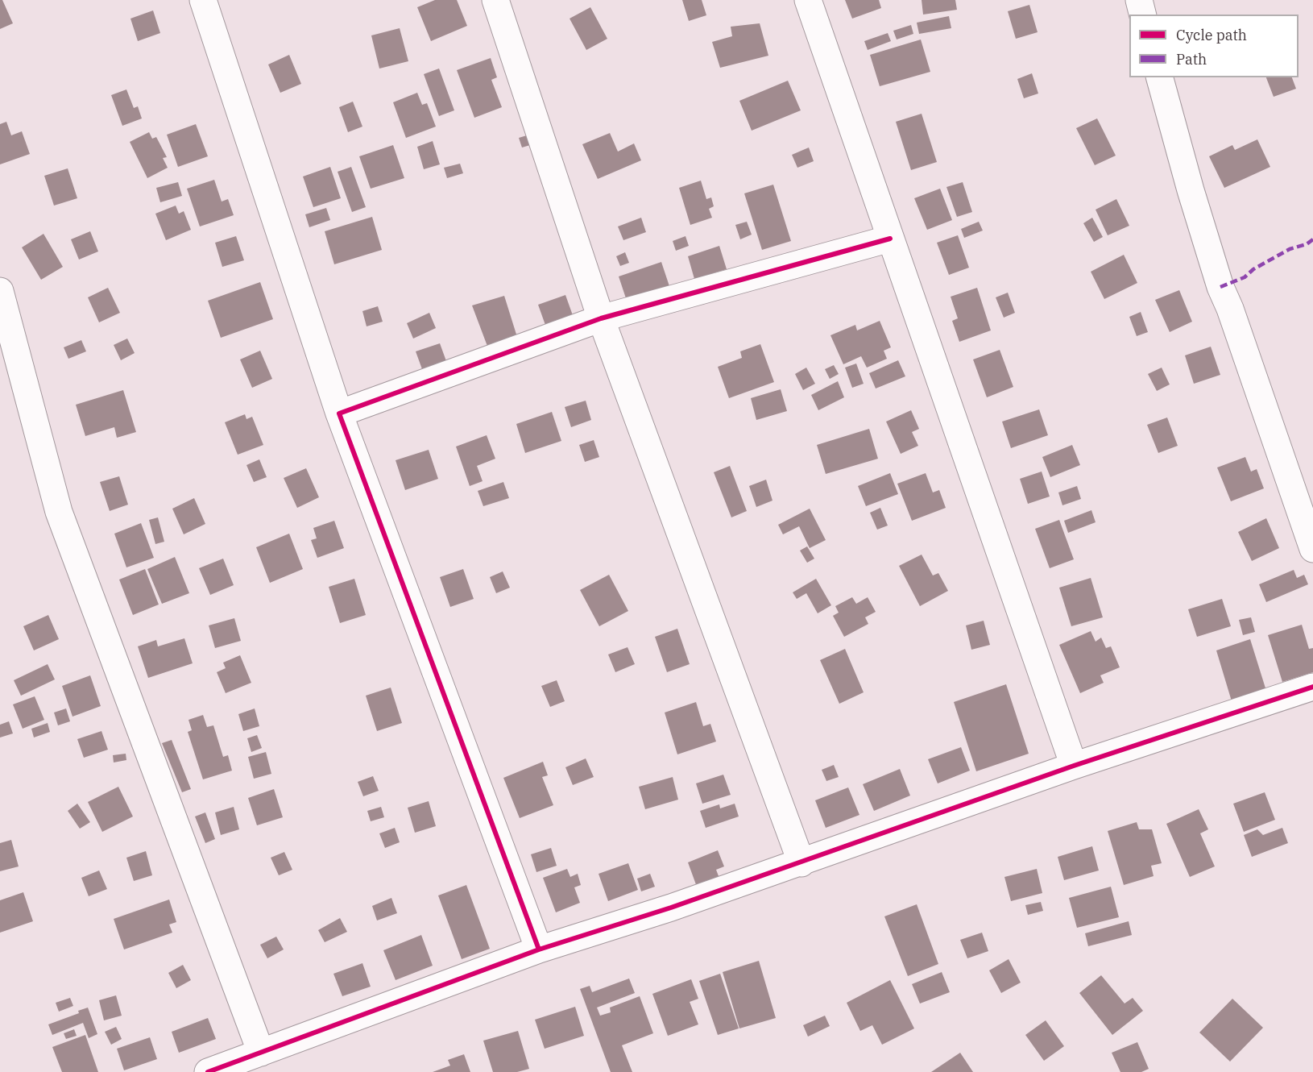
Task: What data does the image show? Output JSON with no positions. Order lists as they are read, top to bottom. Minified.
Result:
{"legend":["Cycle path","Path"]}
